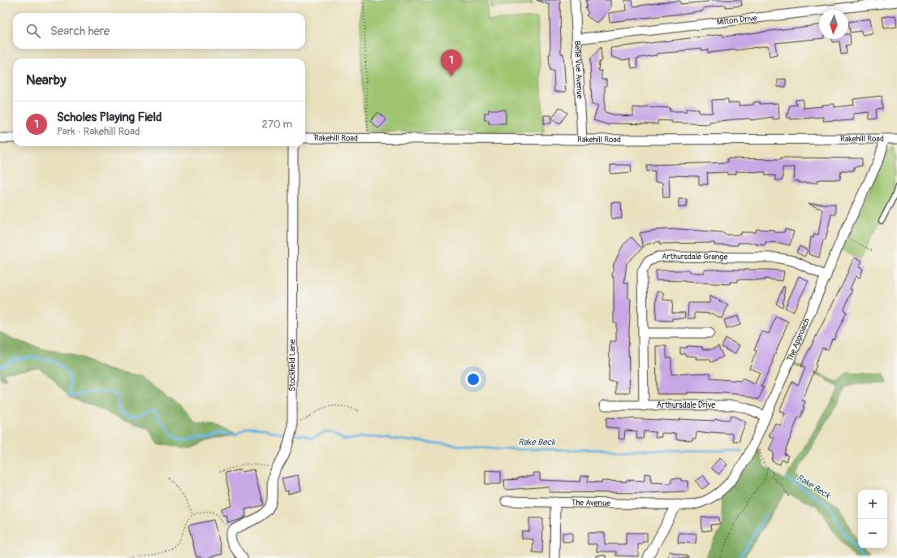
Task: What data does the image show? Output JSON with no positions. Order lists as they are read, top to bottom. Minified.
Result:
{"streets":{"street":["Milton Drive","Belle Vue Avenue","Rakehill Road","Arthursdale Grange","The Approach","Stockheld Lane","Arthursdale Drive","The Avenue"]},"crossings":[["Milton Drive","Belle Vue Avenue"],["Belle Vue Avenue","Rakehill Road"],["Rakehill Road","The Approach"],["Arthursdale Grange","The Approach"],["Arthursdale Grange","Arthursdale Drive"],["The Approach","Arthursdale Drive"],["The Approach","The Avenue"]],"water":["Rake Beck"],"north":"bottom","page":{"search":"Search here","pins":"1","heading":"Nearby","list":[{"mark":"1","name":"Scholes Playing Field","note":"Park · Rakehill Road","value":"270 m"}],"map_buttons":["+","−"]}}
